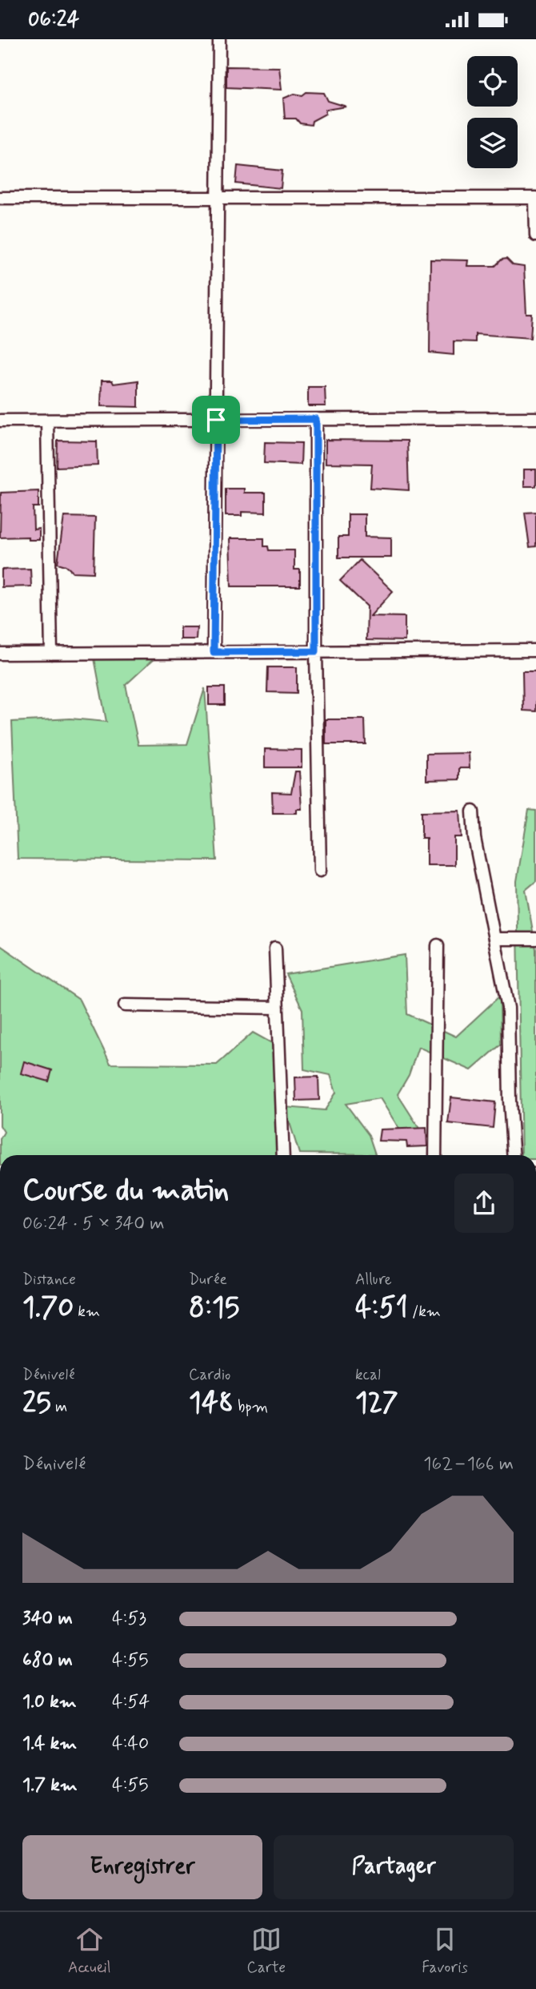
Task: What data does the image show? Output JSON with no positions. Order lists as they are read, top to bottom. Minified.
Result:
{"page":{"status":"06:24","heading":["Course du matin","06:24 · 5 × 340 m"],"stats":[["Distance","1.70 km"],["Durée","8:15"],["Allure","4:51 /km"],["Dénivelé","25 m"],["Cardio","148 bpm"],["kcal","127"]],"chart":["Dénivelé","162–166 m"],"list":[{"name":"340 m","note":"4:53"},{"name":"680 m","note":"4:55"},{"name":"1.0 km","note":"4:54"},{"name":"1.4 km","note":"4:40"},{"name":"1.7 km","note":"4:55"}],"buttons":["Enregistrer","Partager"],"tabs":["Accueil","Carte","Favoris"]}}
